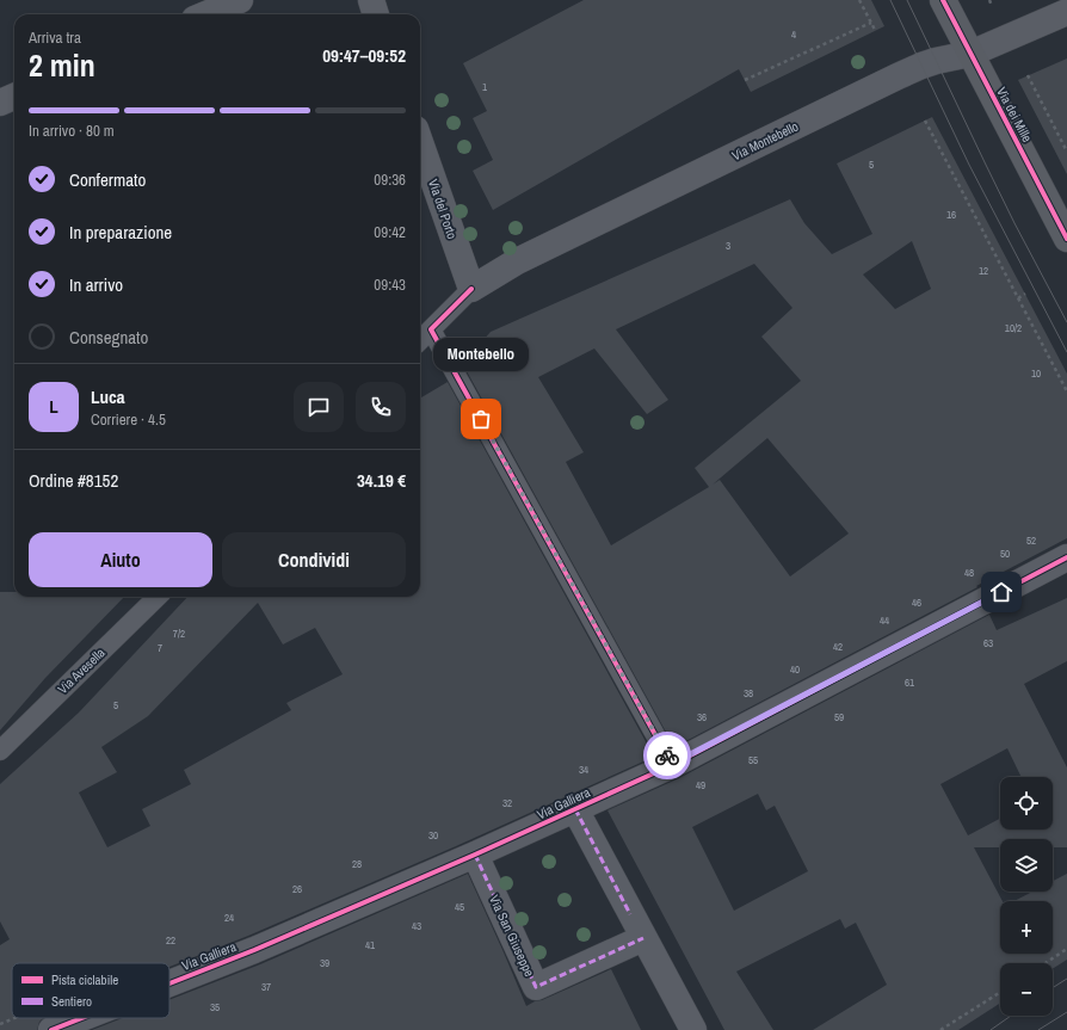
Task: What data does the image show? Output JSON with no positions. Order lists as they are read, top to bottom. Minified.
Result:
{"streets":{"street":["Via dei Mille","Via Montebello","Via del Porto","Via Galliera","Via San Giuseppe"],"lane":["Via Avesella"]},"crossings":[["Via dei Mille","Via Montebello"],["Via Montebello","Via del Porto"],["Via Galliera","Via San Giuseppe"]],"places":["Montebello"],"house_numbers":["4","1","5","16","3","12","10/2","10","52","50","48","46","44","7/2","63","42","7","40","61","38","5","36","59","55","34","49","32","30","28","26","45","24","43","22","41","39","37","35"],"legend":["Pista ciclabile","Sentiero"],"page":{"heading":["2 min","Arriva tra","09:47–09:52"],"panel":["Luca","Corriere · 4.5","Ordine #8152","34.19 €"],"bar":"In arrivo · 80 m","list":[["Confermato","09:36"],["In preparazione","09:42"],["In arrivo","09:43"],"Consegnato"],"bubble":"Montebello","round":"L","buttons":["Aiuto","Condividi"],"map_buttons":["+","−"]}}
